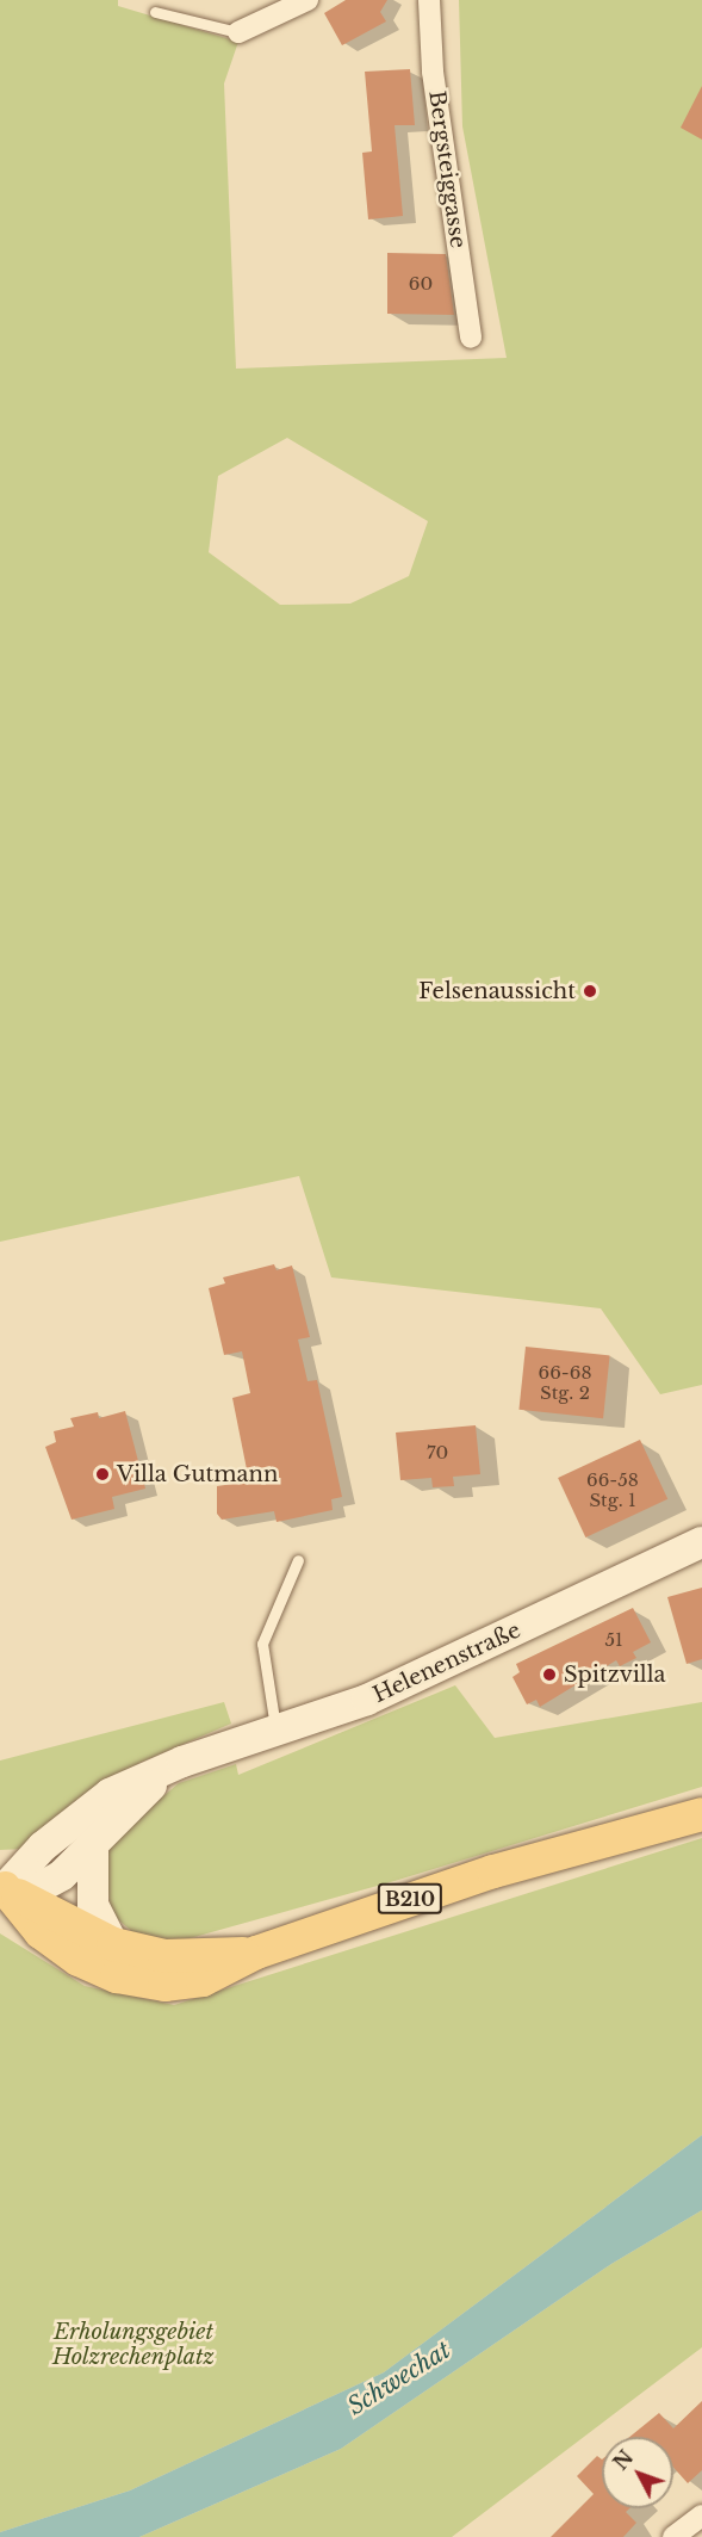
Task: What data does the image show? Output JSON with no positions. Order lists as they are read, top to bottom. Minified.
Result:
{"streets":{"main road":["B210"],"street":["Bergsteiggasse","Helenenstraße"]},"crossings":[["Helenenstraße","B210"]],"water":["Schwechat"],"parks":["Erholungsgebiet Holzrechenplatz"],"places":["Felsenaussicht","Villa Gutmann","Spitzvilla"],"house_numbers":["60","66-68 Stg. 2","70","66-58 Stg. 1","51"],"north":"top left"}
